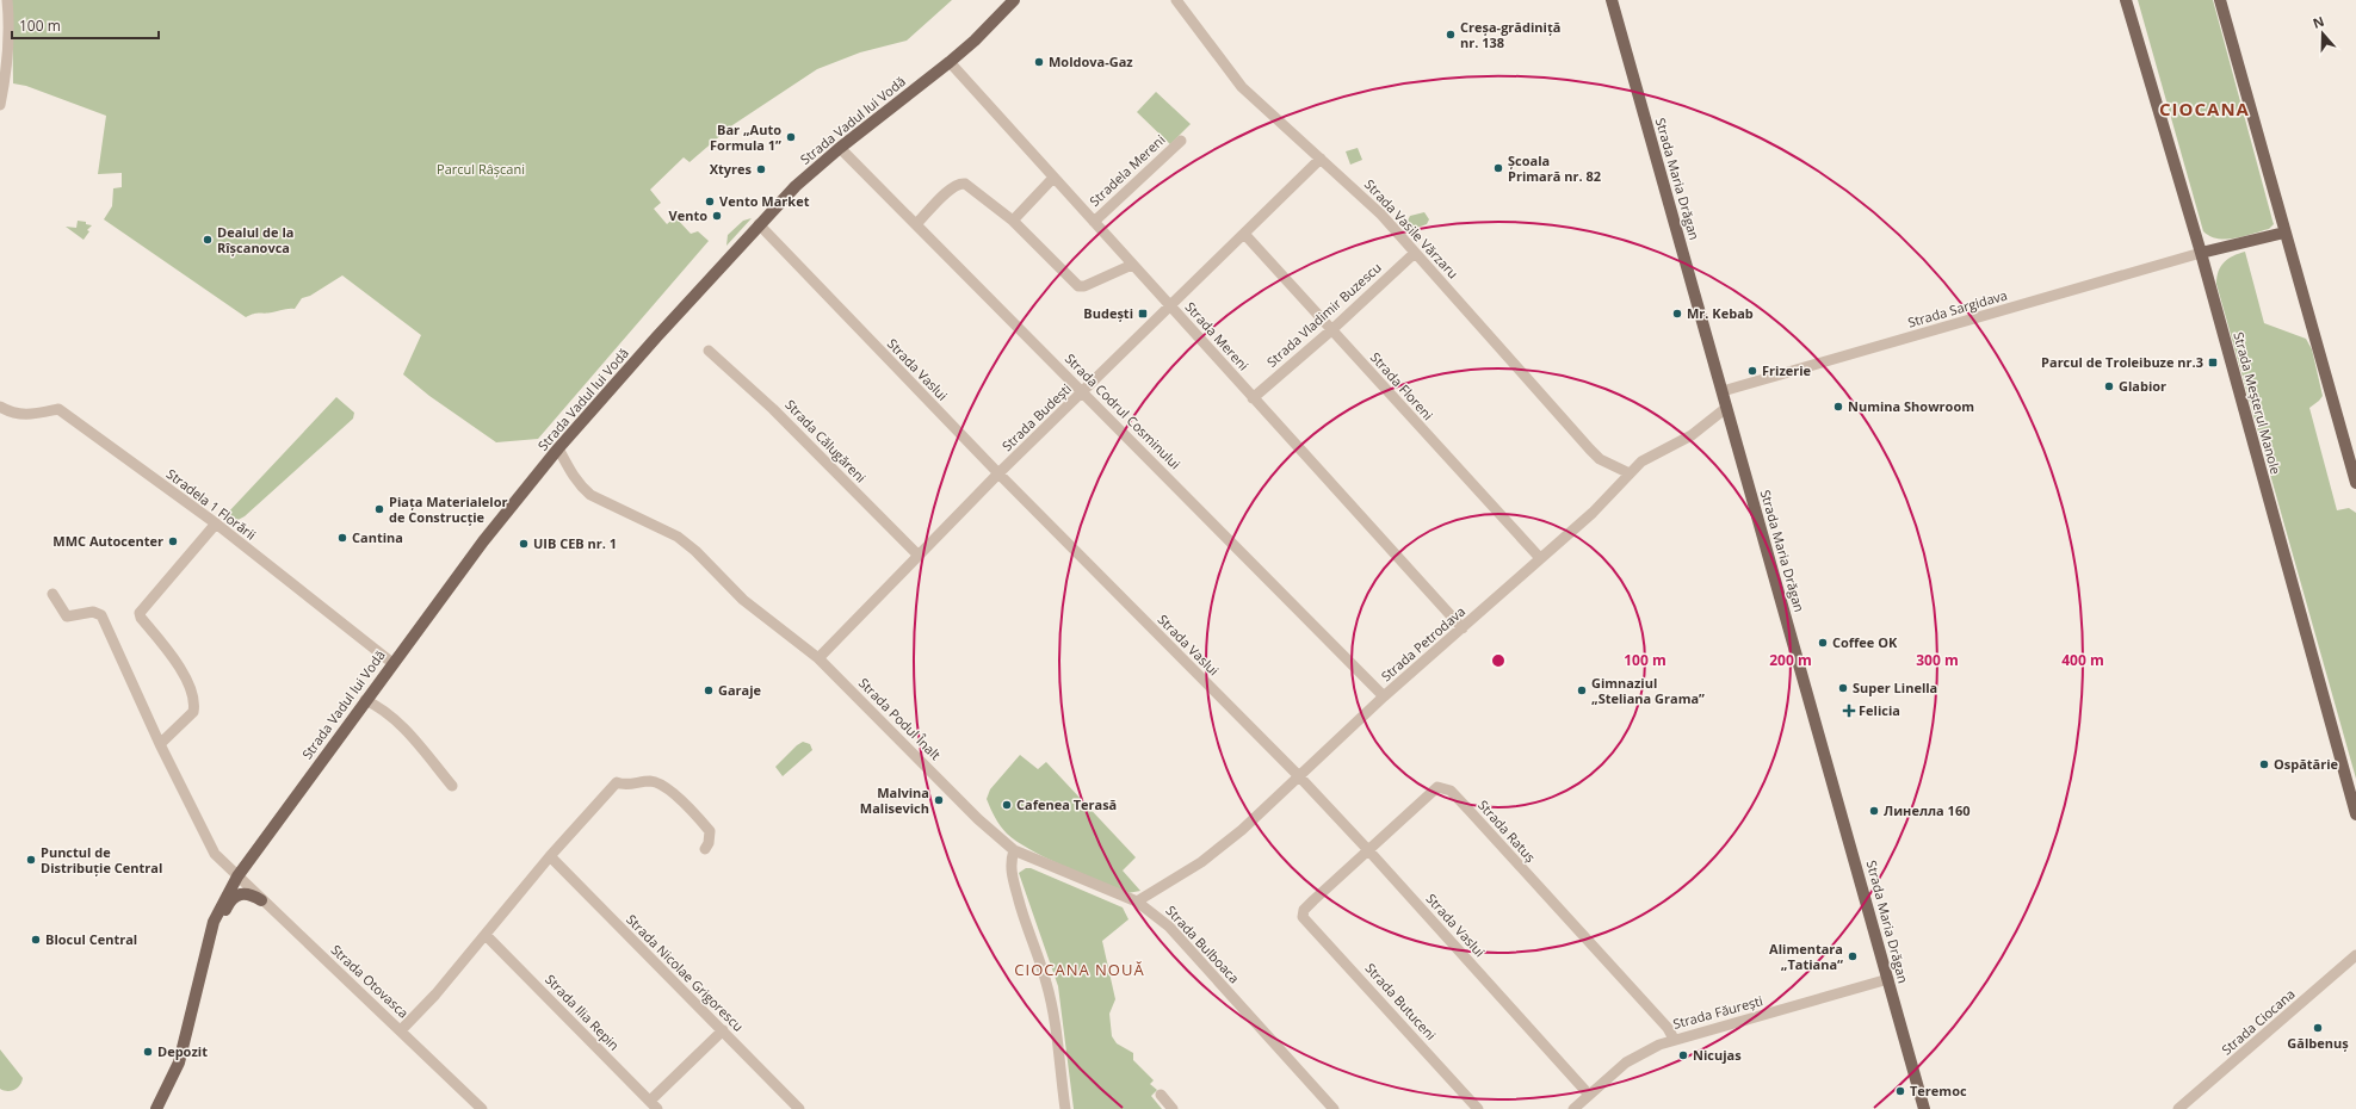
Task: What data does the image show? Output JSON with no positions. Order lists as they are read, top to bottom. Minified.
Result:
{"streets":{"main road":["Strada Vadul lui Vodă","Strada Maria Drăgan","Strada Meșterul Manole"],"street":["Stradela Mereni","Strada Vasile Vărzaru","Strada Sargidava","Strada Vladimir Buzescu","Strada Mereni","Strada Vaslui","Strada Floreni","Strada Codrul Cosminului","Strada Budești","Strada Călugăreni","Stradela 1 Florării","Strada Petrodava","Strada Podul Înalt","Strada Ratuș","Strada Bulboaca","Strada Nicolae Grigorescu","Strada Otovasca","Strada Butuceni","Strada Ilia Repin","Strada Făurești","Strada Ciocana"]},"crossings":[["Strada Vadul lui Vodă","Strada Mereni"],["Strada Vadul lui Vodă","Strada Vaslui"],["Strada Vadul lui Vodă","Strada Codrul Cosminului"],["Strada Vadul lui Vodă","Stradela 1 Florării"],["Strada Vadul lui Vodă","Strada Podul Înalt"],["Strada Vadul lui Vodă","Strada Otovasca"],["Stradela Mereni","Strada Mereni"],["Strada Maria Drăgan","Strada Sargidava"],["Strada Maria Drăgan","Strada Petrodava"],["Strada Maria Drăgan","Strada Făurești"],["Strada Vasile Vărzaru","Strada Vladimir Buzescu"],["Strada Vasile Vărzaru","Strada Budești"],["Strada Vasile Vărzaru","Strada Petrodava"],["Strada Sargidava","Strada Meșterul Manole"],["Strada Vladimir Buzescu","Strada Mereni"],["Strada Vladimir Buzescu","Strada Floreni"],["Strada Mereni","Strada Budești"],["Strada Mereni","Strada Petrodava"],["Strada Vaslui","Strada Budești"],["Strada Vaslui","Strada Petrodava"],["Strada Vaslui","Strada Ratuș"],["Strada Vaslui","Strada Făurești"],["Strada Floreni","Strada Budești"],["Strada Floreni","Strada Petrodava"],["Strada Codrul Cosminului","Strada Budești"],["Strada Codrul Cosminului","Strada Petrodava"],["Strada Budești","Strada Călugăreni"],["Strada Budești","Strada Podul Înalt"],["Strada Petrodava","Strada Bulboaca"],["Strada Podul Înalt","Strada Bulboaca"],["Strada Ratuș","Strada Butuceni"],["Strada Ratuș","Strada Făurești"]],"districts":["CIOCANA","CIOCANA NOUĂ"],"parks":["Parcul Râșcani"],"places":{"other":["Creșa-grădiniță nr. 138","Moldova-Gaz","Bar „Auto Formula 1”","Școala Primară nr. 82","Xtyres","Vento Market","Vento","Dealul de la Rîșcanovca","Mr. Kebab","Frizerie","Glabior","Numina Showroom","Piața Materialelor de Construcție","Cantina","MMC Autocenter","UIB CEB nr. 1","Coffee OK","Super Linella","Garaje","Gimnaziul „Steliana Grama”","Ospătărie","Malvina Malisevich","Cafenea Terasă","Линелла 160","Punctul de Distribuție Central","Blocul Central","Alimentara „Tatiana“","Gălbenuș","Depozit","Nicujas","Teremoc"],"transit":["Budești","Parcul de Troleibuze nr.3"],"health":["Felicia"]},"scale_bar":"100 m","north":"top","rings":["100 m","200 m","300 m","400 m"]}
